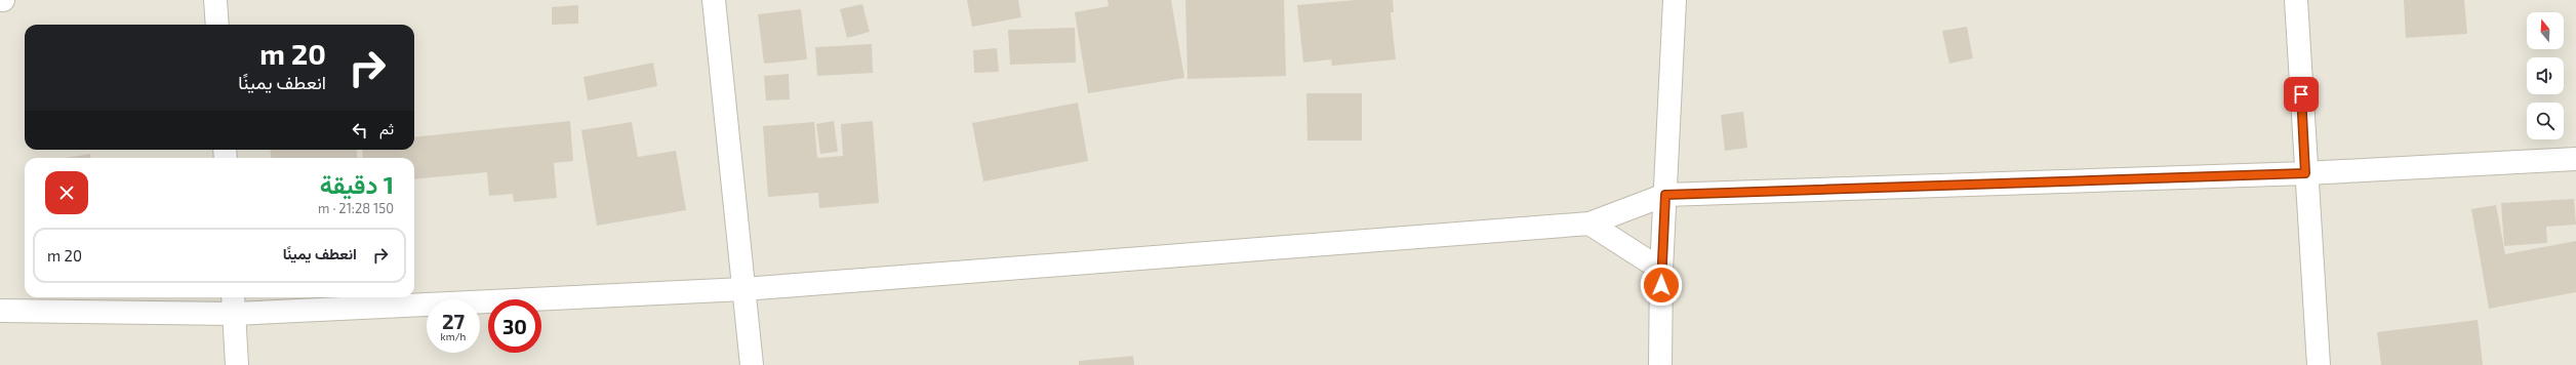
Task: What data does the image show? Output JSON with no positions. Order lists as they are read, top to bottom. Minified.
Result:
{"north":"top","page":{"turn":["20 m","انعطف يمينًا"],"then":"ثم","heading":["1 دقيقة","150 m · 21:28"],"list":[{"name":"انعطف يمينًا","value":"20 m"}],"speed":"27 km/h","limit":"30"}}
